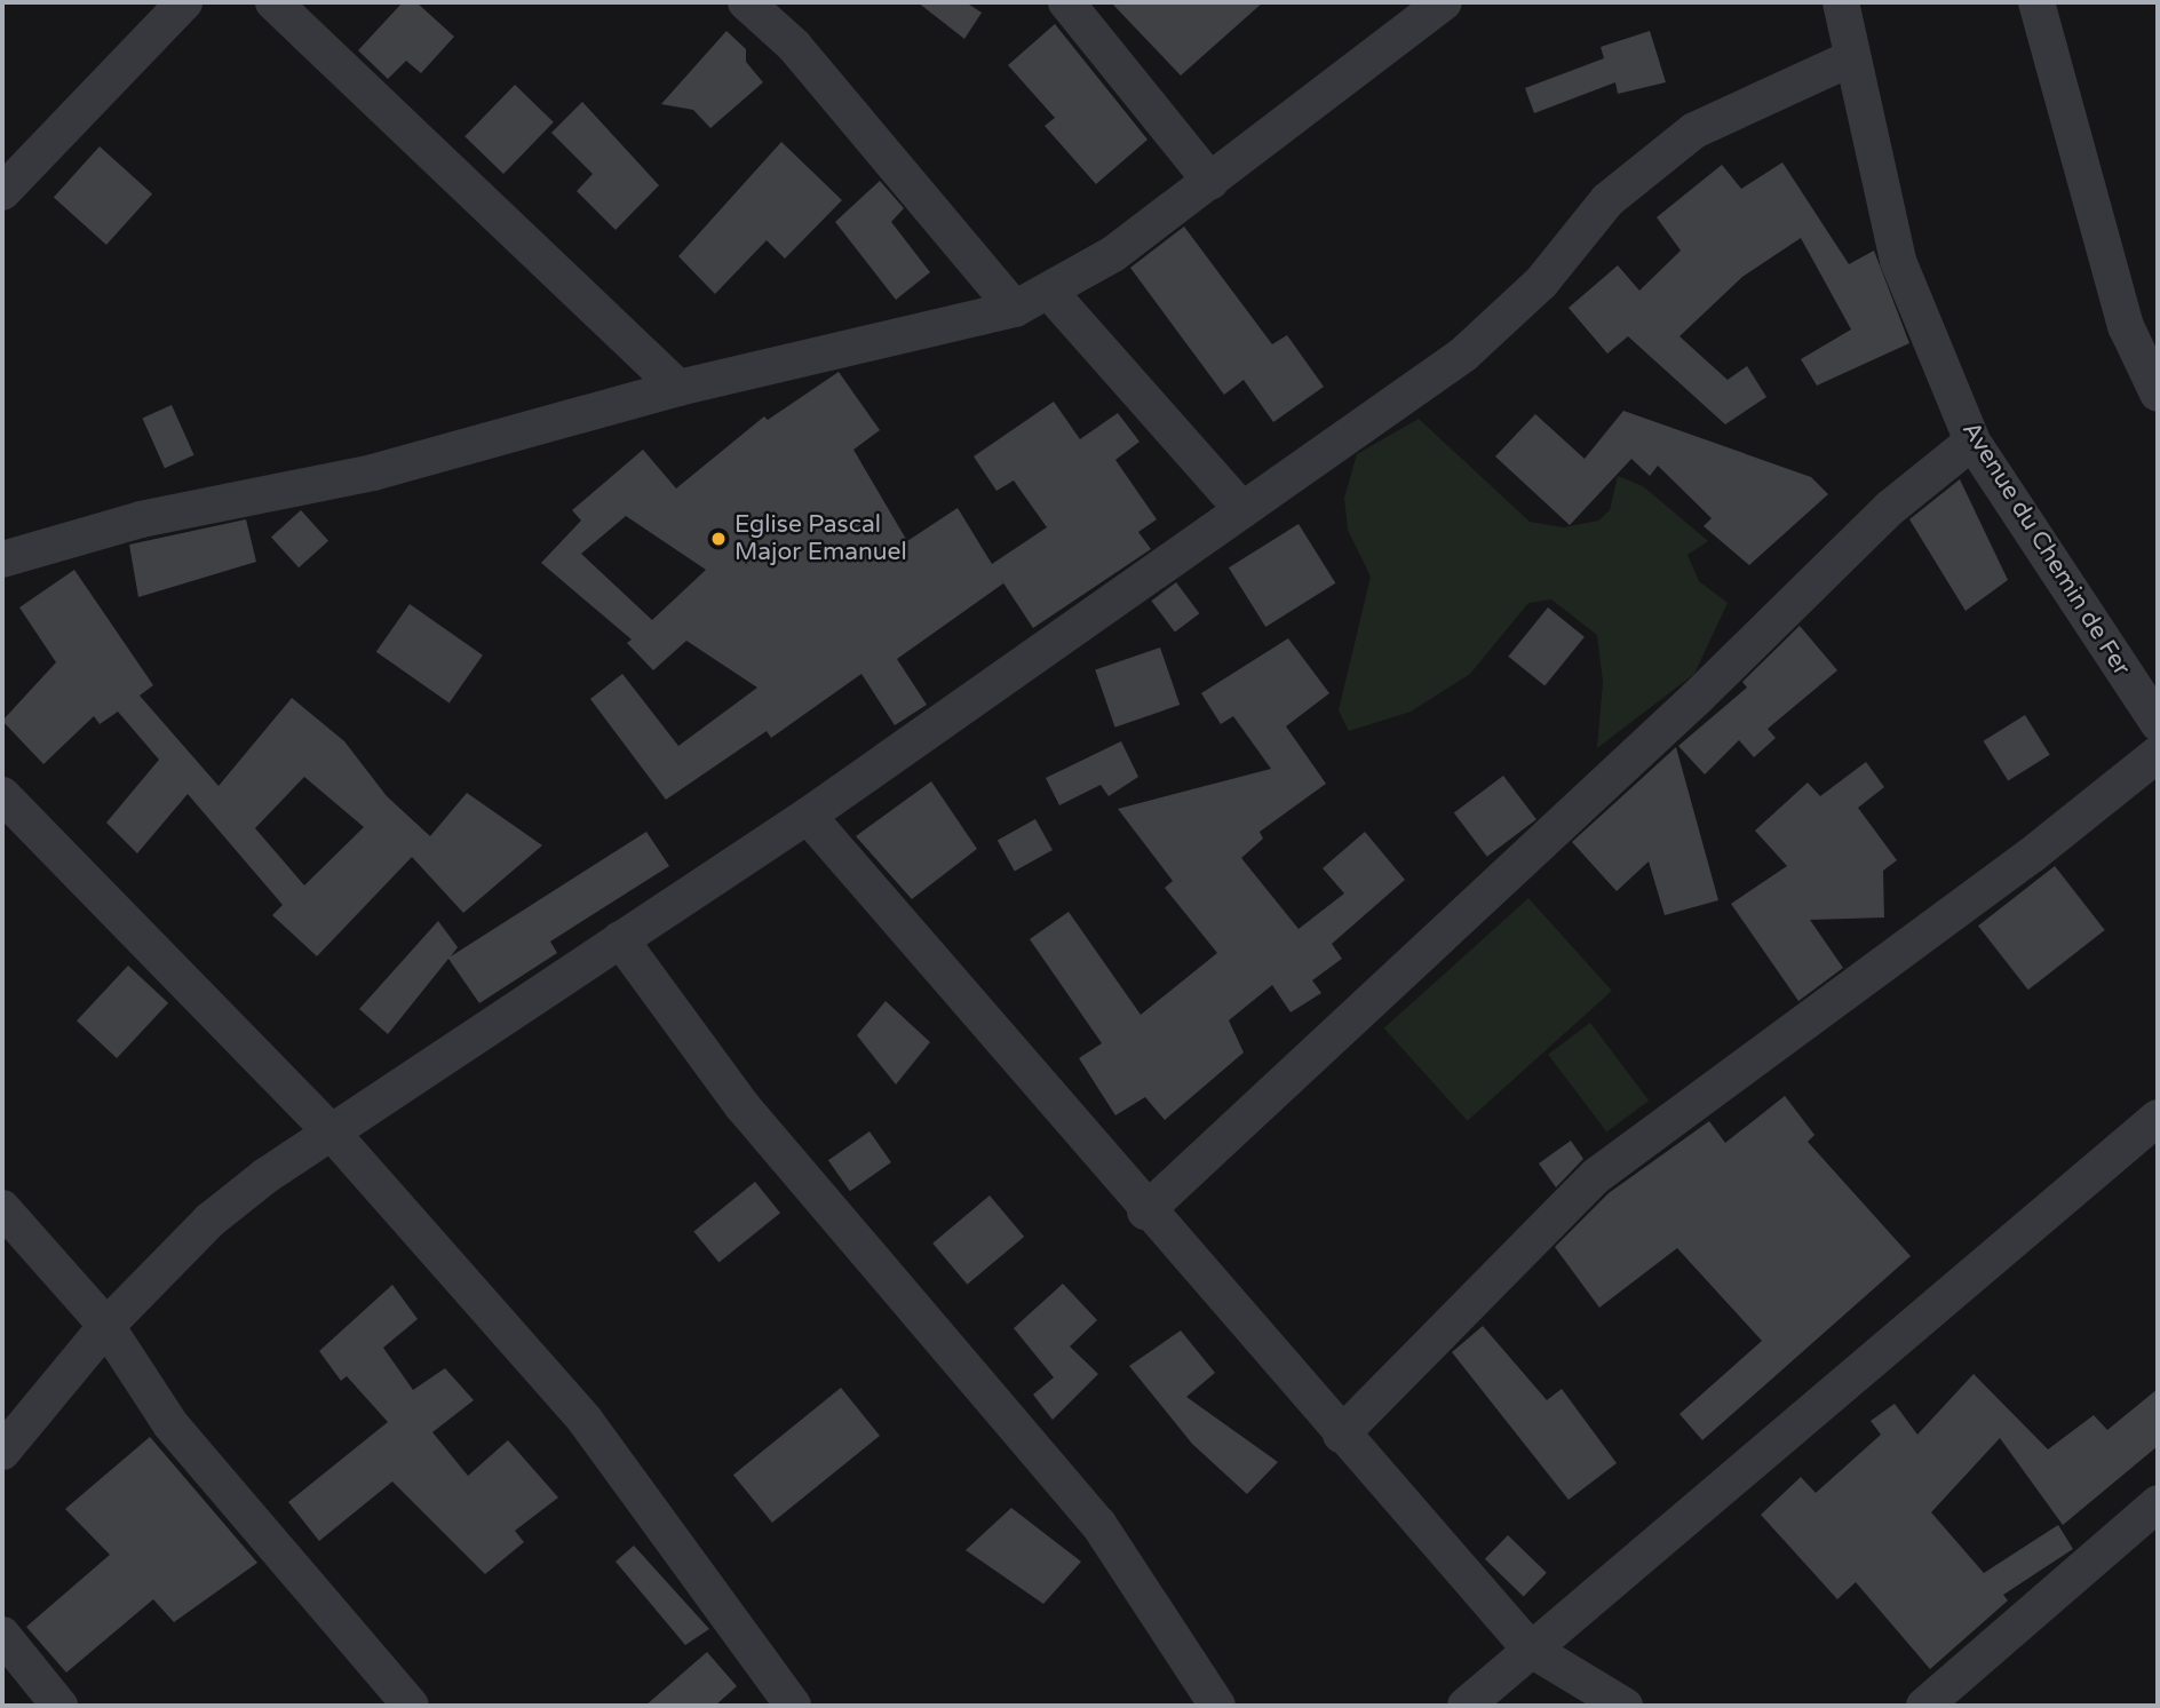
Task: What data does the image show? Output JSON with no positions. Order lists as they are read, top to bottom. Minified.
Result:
{"streets":{"street":["Avenue du Chemin de Fer"]},"places":["Eglise Pascal Major Emanuel"]}
